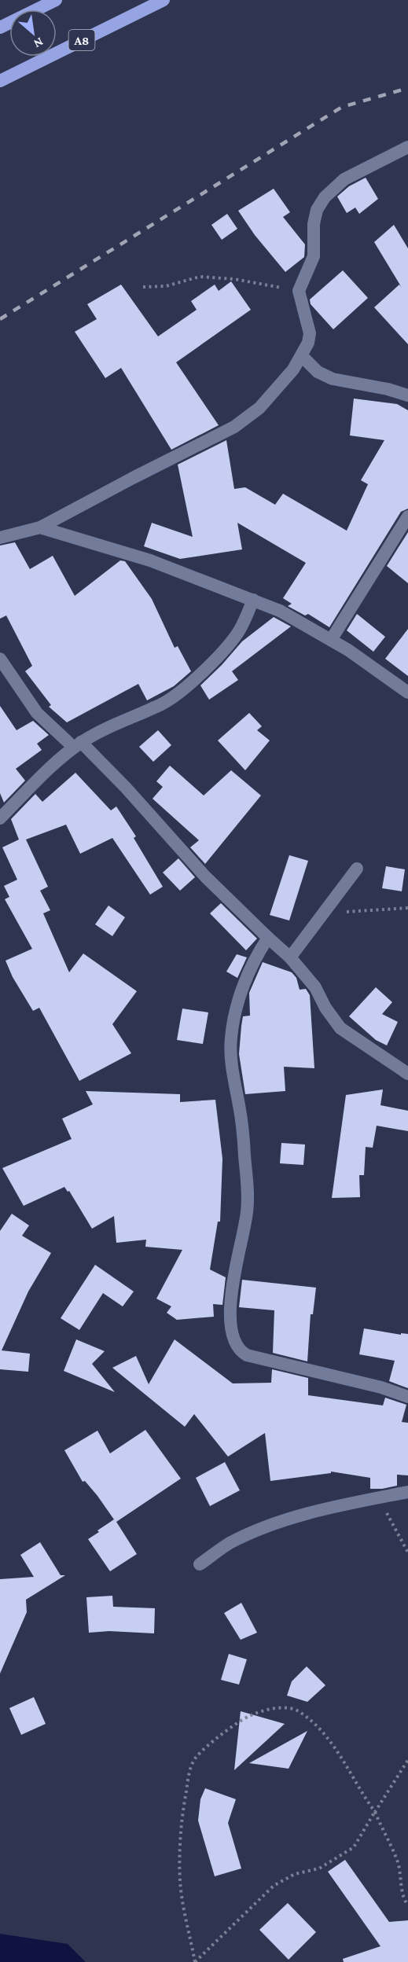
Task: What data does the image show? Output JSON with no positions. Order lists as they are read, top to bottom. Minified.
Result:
{"streets":{"highway":["A8"]},"north":"bottom right"}
